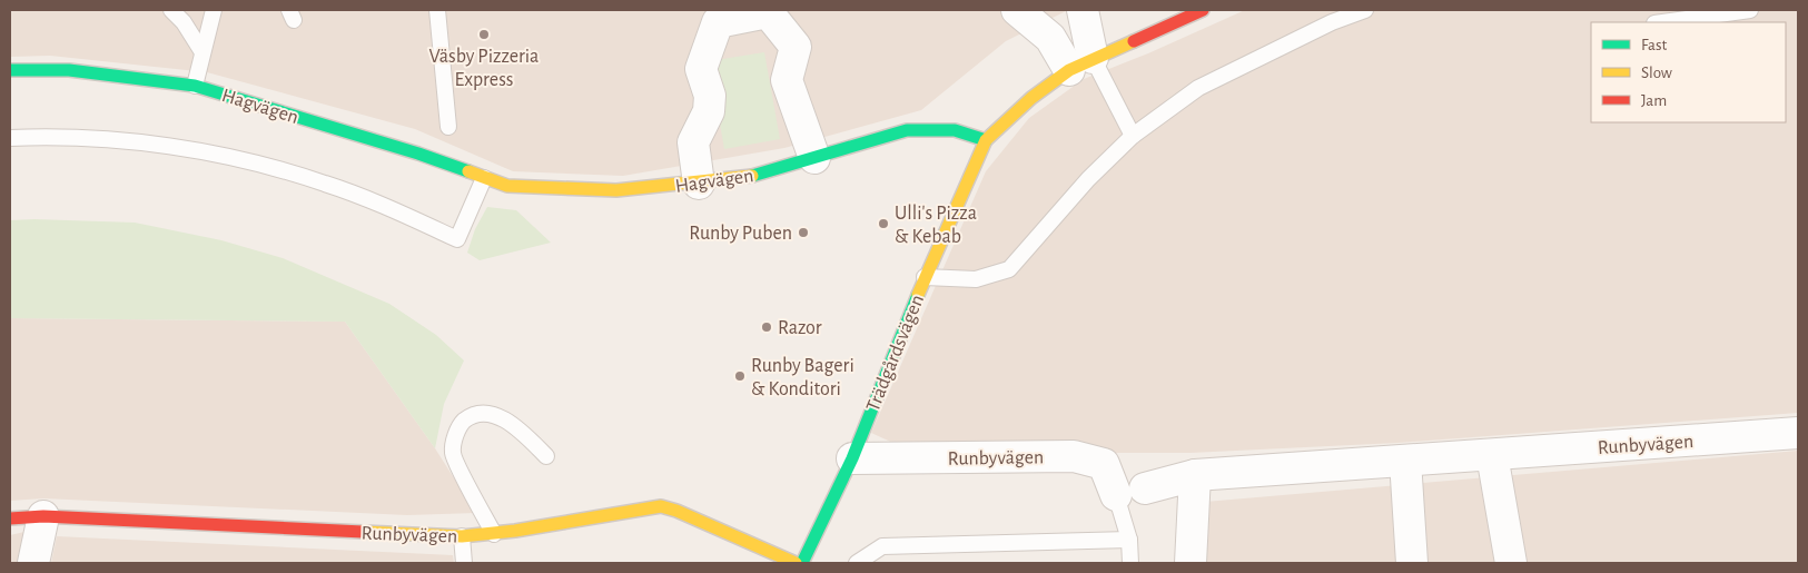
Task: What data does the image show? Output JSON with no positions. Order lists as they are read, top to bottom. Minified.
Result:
{"streets":{"street":["Hagvägen","Trädgårdsvägen","Runbyvägen"]},"crossings":[["Hagvägen","Trädgårdsvägen"],["Trädgårdsvägen","Runbyvägen"]],"places":["Väsby Pizzeria Express","Ulli's Pizza & Kebab","Runby Puben","Razor","Runby Bageri & Konditori"],"legend":["Fast","Slow","Jam"]}
